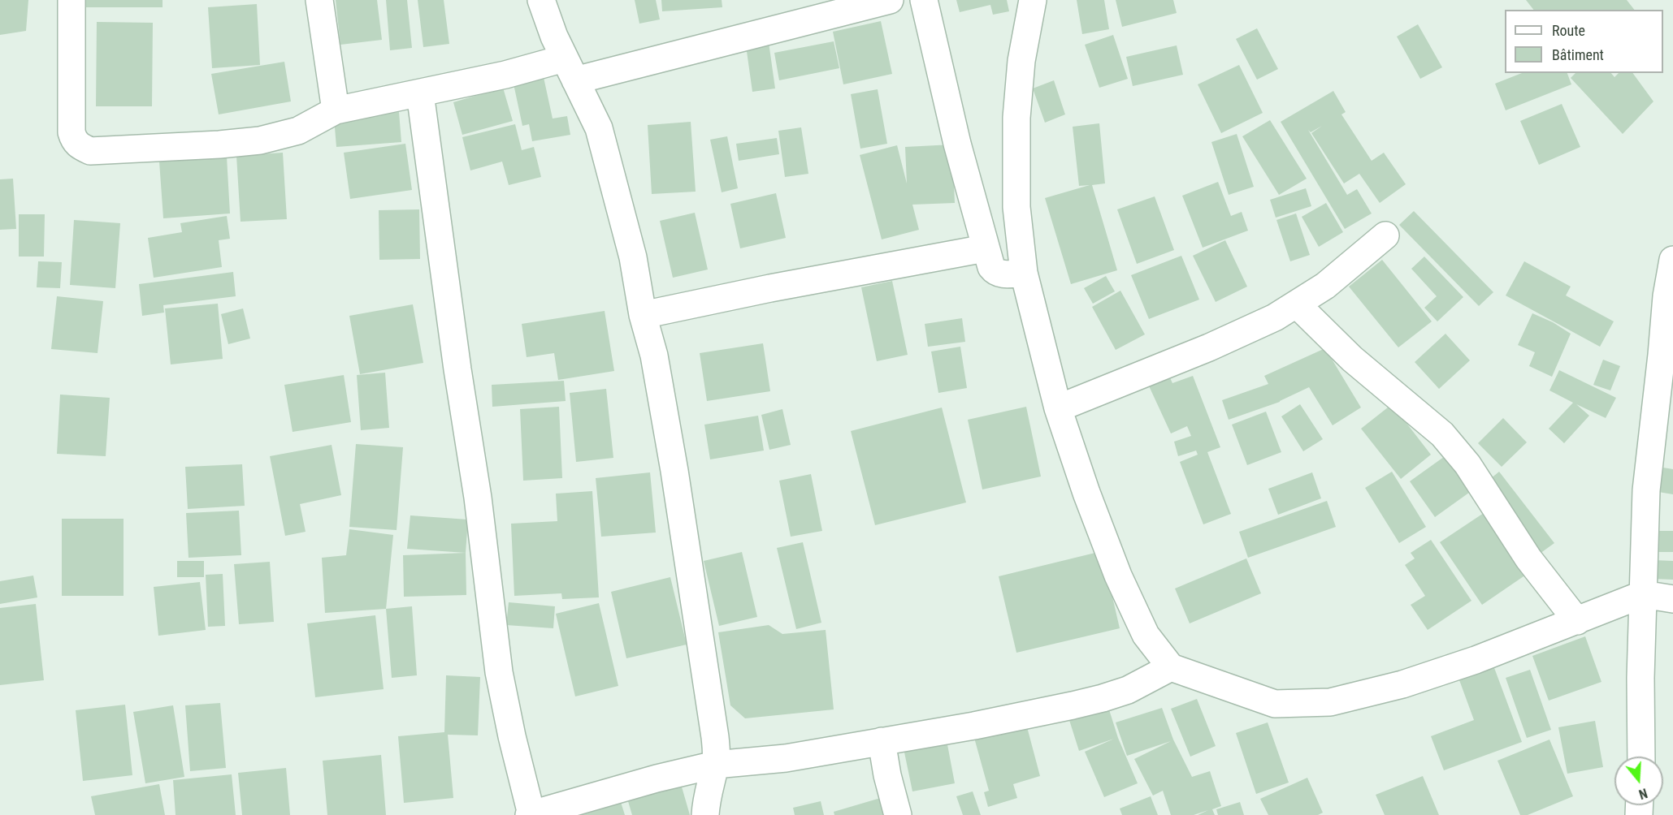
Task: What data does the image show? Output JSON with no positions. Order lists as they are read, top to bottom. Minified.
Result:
{"legend":["Route","Bâtiment"],"north":"bottom"}
